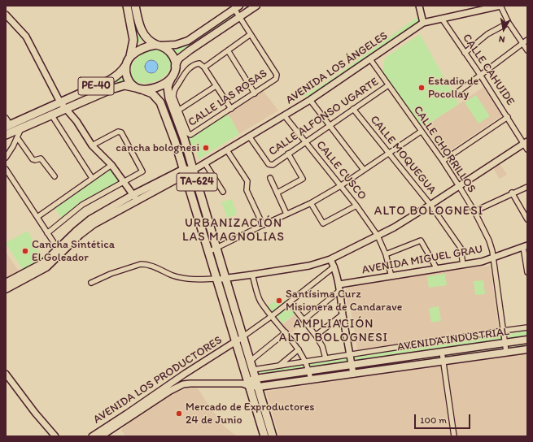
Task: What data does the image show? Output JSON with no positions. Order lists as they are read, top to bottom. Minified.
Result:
{"streets":{"highway":["PE-40","TA-624"],"main road":["AVENIDA LOS ÁNGELES","AVENIDA INDUSTRIAL"],"street":["CALLE CAHUIDE","CALLE LAS ROSAS","CALLE ALFONSO UGARTE","CALLE CHORRILLOS","CALLE MOQUEGUA","CALLE CUSCO","AVENIDA MIGUEL GRAU","AVENIDA LOS PRODUCTORES"]},"crossings":[["AVENIDA LOS ÁNGELES","CALLE CAHUIDE"],["AVENIDA LOS ÁNGELES","CALLE ALFONSO UGARTE"],["AVENIDA LOS ÁNGELES","CALLE CHORRILLOS"],["AVENIDA LOS ÁNGELES","CALLE CUSCO"],["AVENIDA LOS ÁNGELES","TA-624"],["PE-40","TA-624"],["CALLE LAS ROSAS","TA-624"],["CALLE ALFONSO UGARTE","CALLE CHORRILLOS"],["CALLE ALFONSO UGARTE","CALLE MOQUEGUA"],["CALLE ALFONSO UGARTE","CALLE CUSCO"],["CALLE CHORRILLOS","AVENIDA MIGUEL GRAU"],["CALLE CHORRILLOS","AVENIDA INDUSTRIAL"],["CALLE MOQUEGUA","AVENIDA MIGUEL GRAU"],["CALLE CUSCO","AVENIDA MIGUEL GRAU"],["TA-624","AVENIDA INDUSTRIAL"],["TA-624","AVENIDA LOS PRODUCTORES"],["AVENIDA INDUSTRIAL","AVENIDA LOS PRODUCTORES"]],"districts":["ALTO BOLOGNESI","URBANIZACIÓN LAS MAGNOLIAS","AMPLIACIÓN ALTO BOLOGNESI"],"places":["Estadio de Pocollay","cancha bolognesi","Cancha Sintética El Goleador","Santísima Curz Misionera de Candarave","Mercado de Exproductores 24 de Junio"],"scale_bar":"100 m","north":"bottom"}
